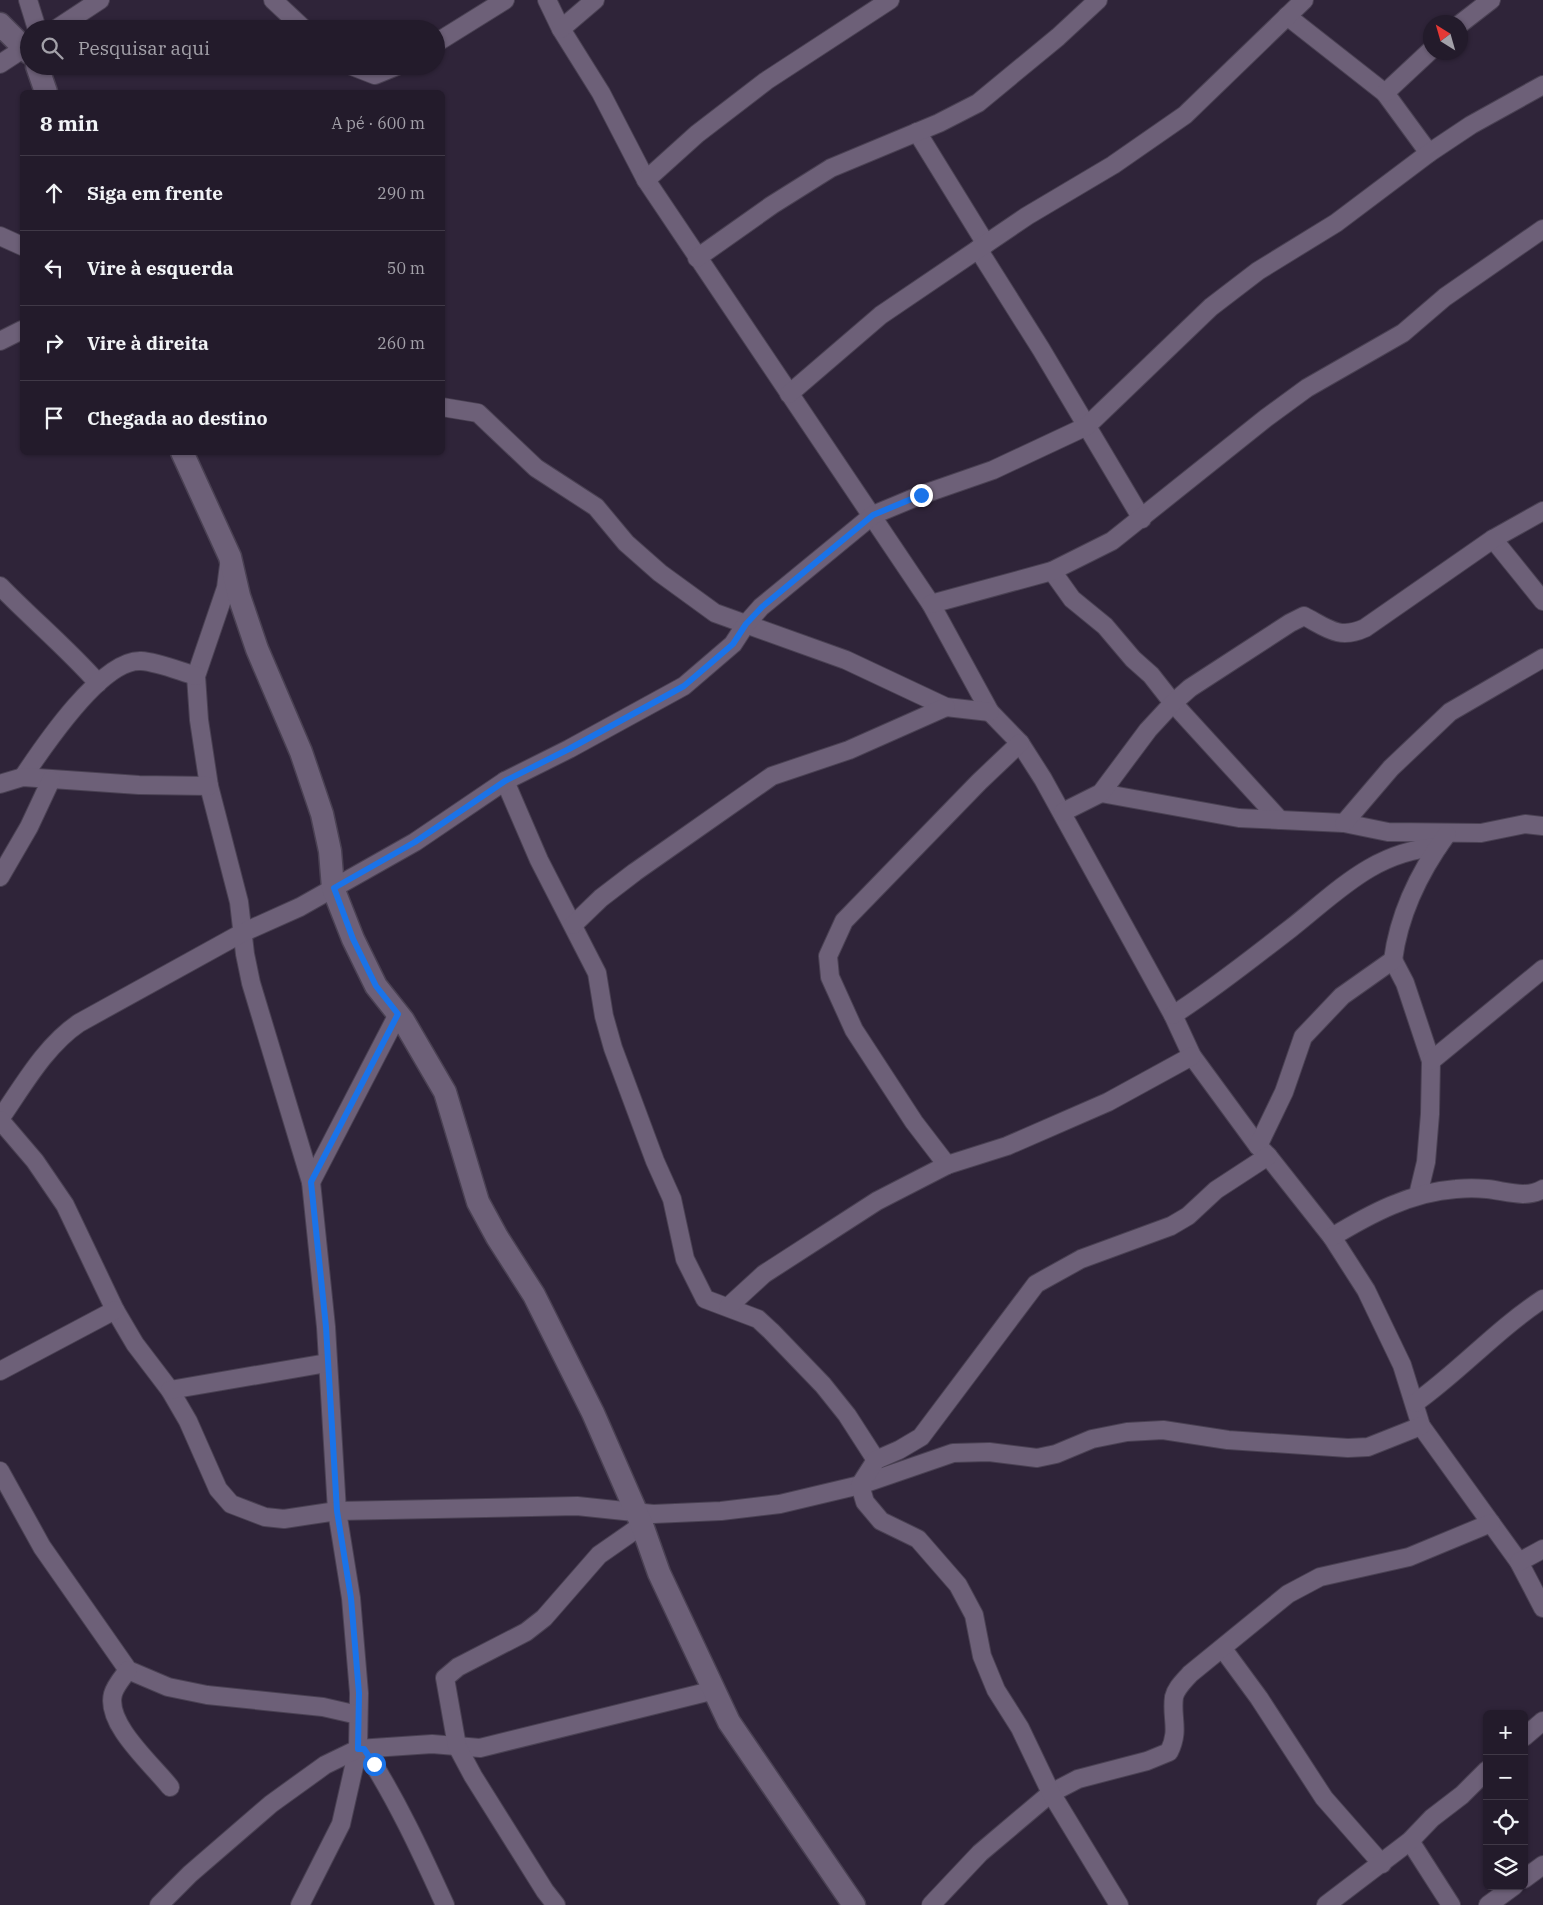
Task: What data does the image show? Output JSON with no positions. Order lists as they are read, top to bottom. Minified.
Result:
{"north":"top left","page":{"search":"Pesquisar aqui","heading":["8 min","A pé · 600 m"],"list":[["Siga em frente","290 m"],["Vire à esquerda","50 m"],["Vire à direita","260 m"],"Chegada ao destino"],"map_buttons":["+","−"]}}
